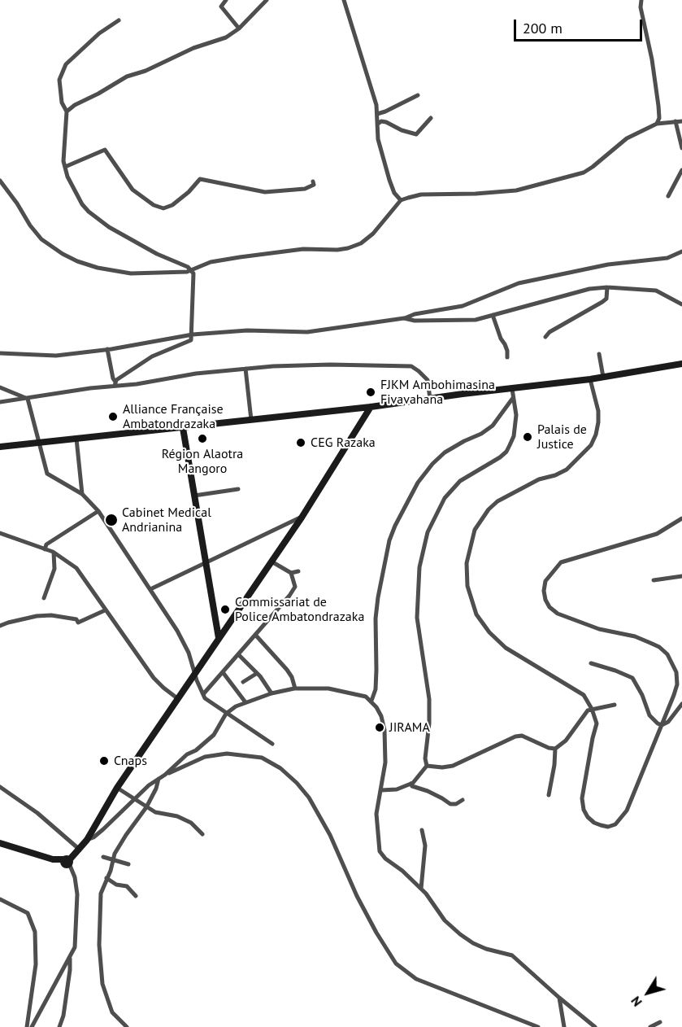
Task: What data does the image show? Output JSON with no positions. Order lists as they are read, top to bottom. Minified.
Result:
{"places":["FJKM Ambohimasina Fivavahana","Alliance Française Ambatondrazaka","Palais de Justice","Région Alaotra Mangoro","CEG Razaka","Cabinet Medical Andrianina","Commissariat de Police Ambatondrazaka","JIRAMA","Cnaps"],"scale_bar":"200 m","north":"bottom left"}
